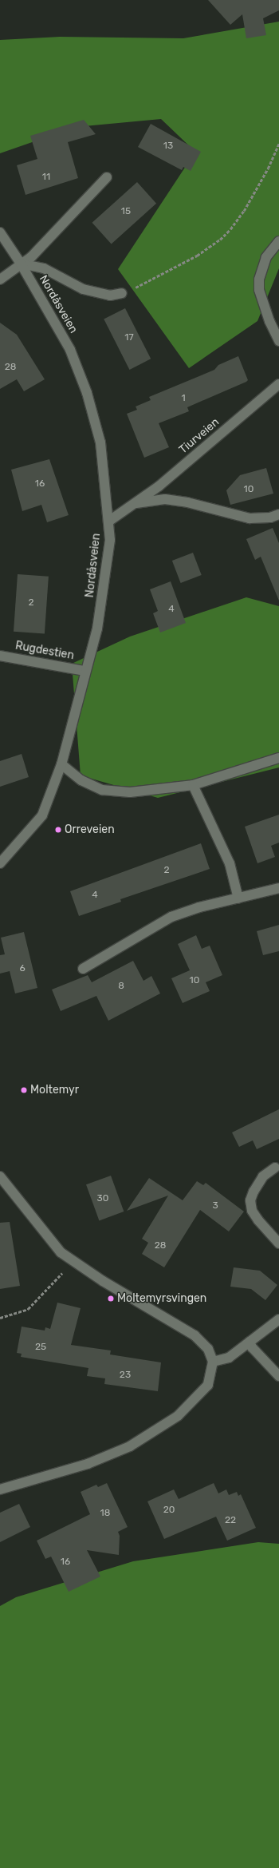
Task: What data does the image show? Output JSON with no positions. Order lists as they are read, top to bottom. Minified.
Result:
{"streets":{"street":["Nordåsveien","Tiurveien","Rugdestien"]},"crossings":[["Nordåsveien","Tiurveien"],["Nordåsveien","Rugdestien"]],"places":["Orreveien","Moltemyr","Moltemyrsvingen"],"house_numbers":["13","11","15","17","28","1","16","10","2","4","2","4","6","10","8","30","3","28","25","23","20","18","22","16"]}
